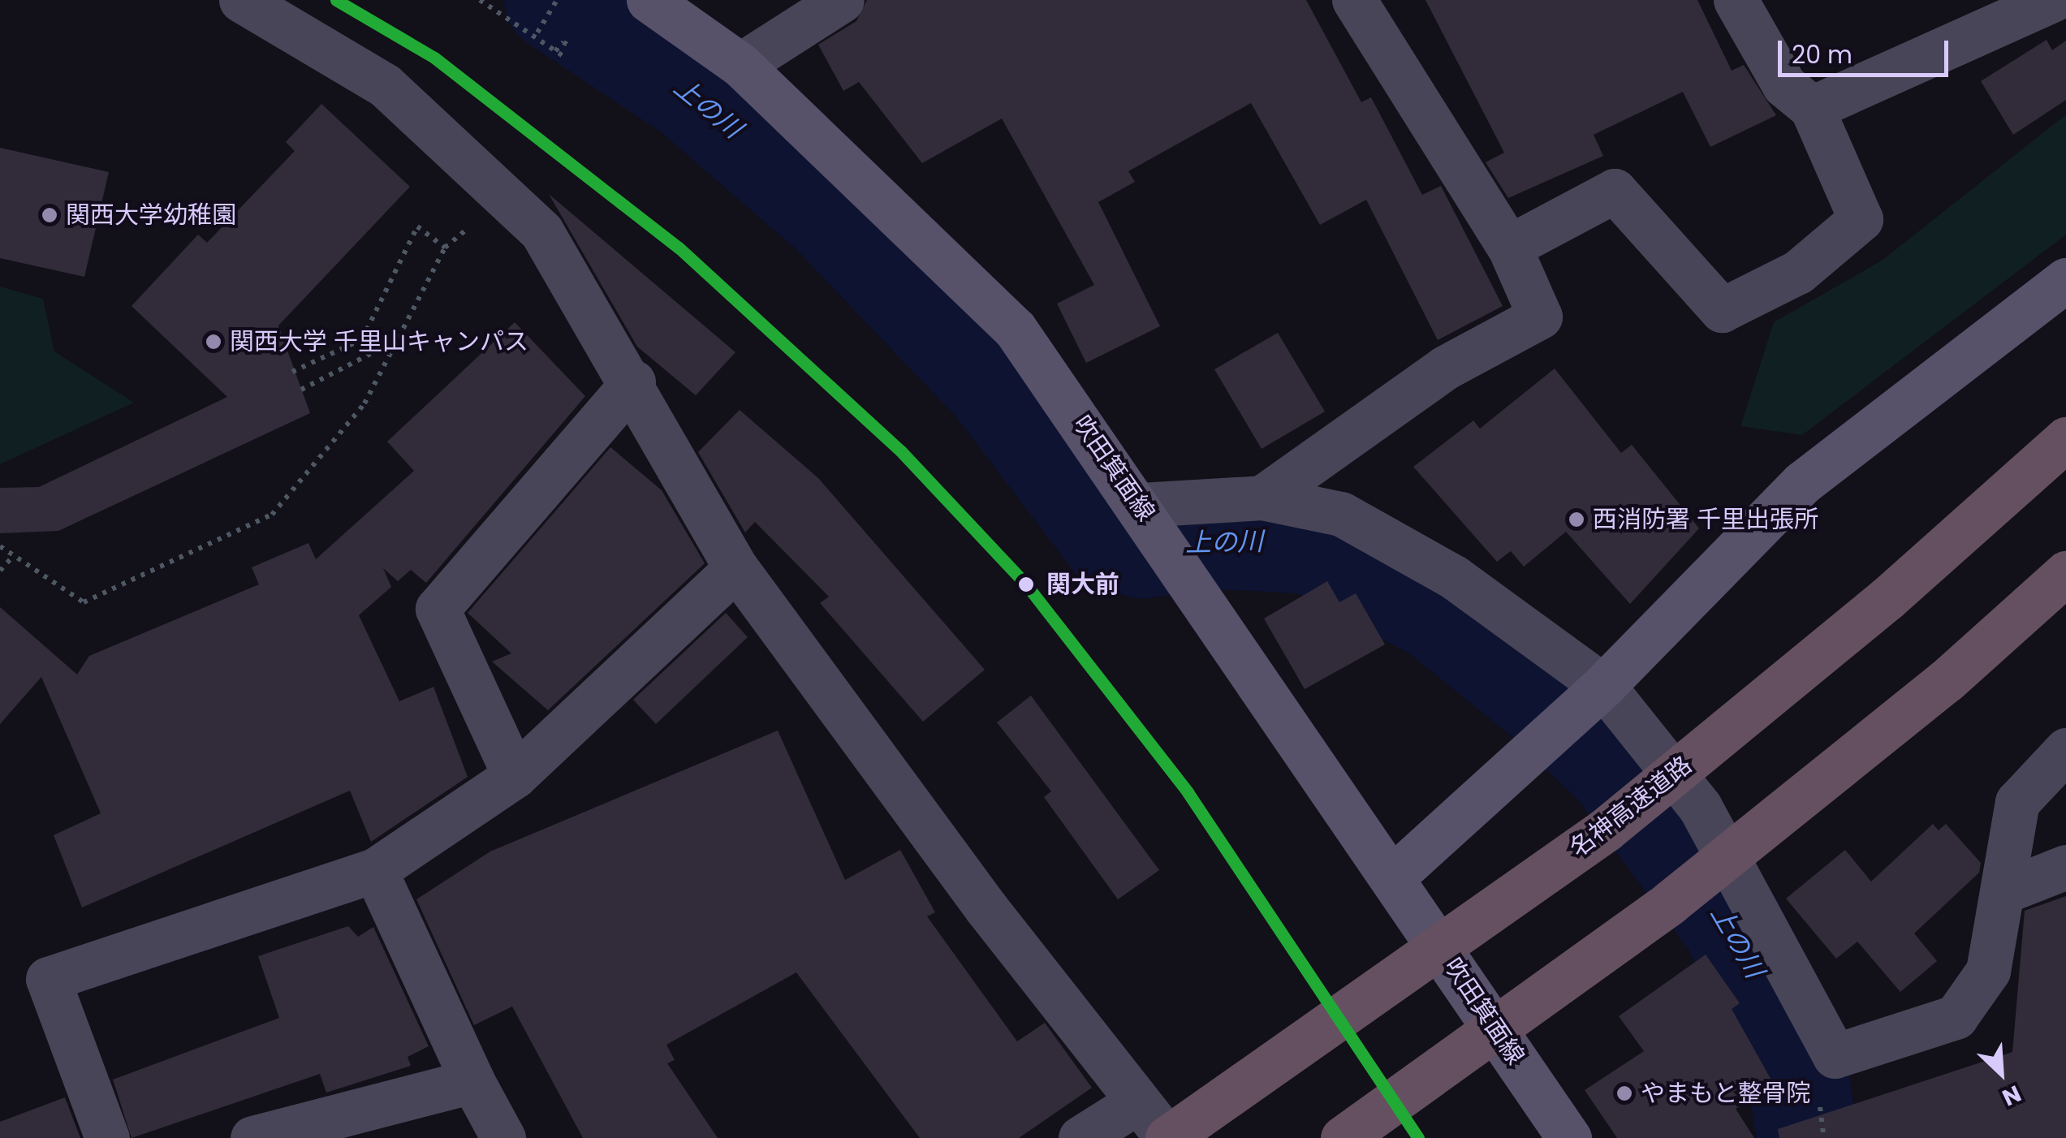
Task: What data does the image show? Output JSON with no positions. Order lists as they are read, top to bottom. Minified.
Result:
{"streets":{"highway":["名神高速道路"],"main road":["吹田箕面線"]},"water":["上の川"],"places":["関西大学幼稚園","関西大学 千里山キャンパス","西消防署 千里出張所","関大前","やまもと整骨院"],"scale_bar":"20 m","north":"bottom right"}
